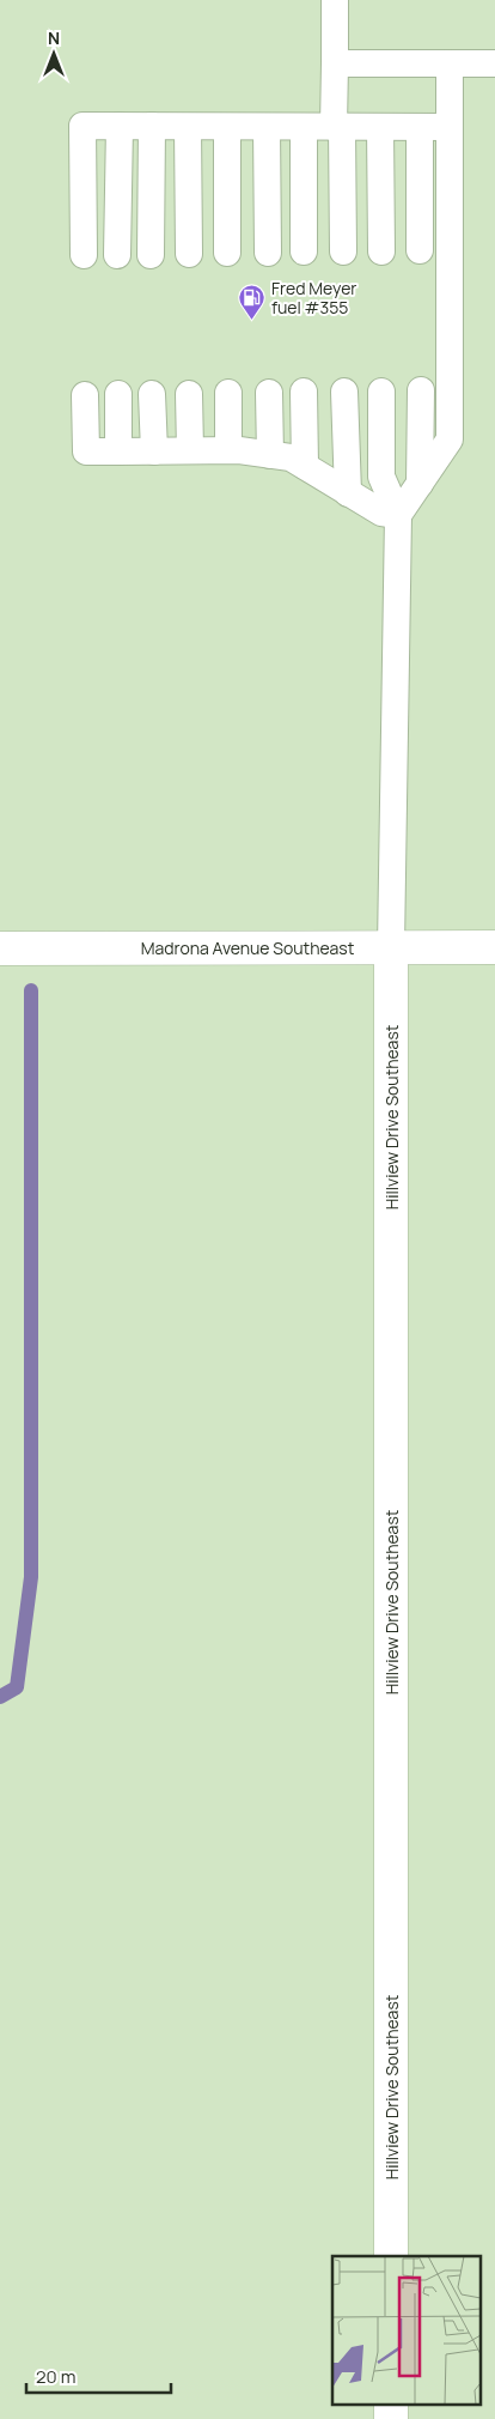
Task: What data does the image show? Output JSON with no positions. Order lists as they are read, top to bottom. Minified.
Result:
{"streets":{"street":["Madrona Avenue Southeast","Hillview Drive Southeast"]},"crossings":[["Madrona Avenue Southeast","Hillview Drive Southeast"]],"places":{"fuel station":["Fred Meyer fuel #355"]},"scale_bar":"20 m","north":"top"}
